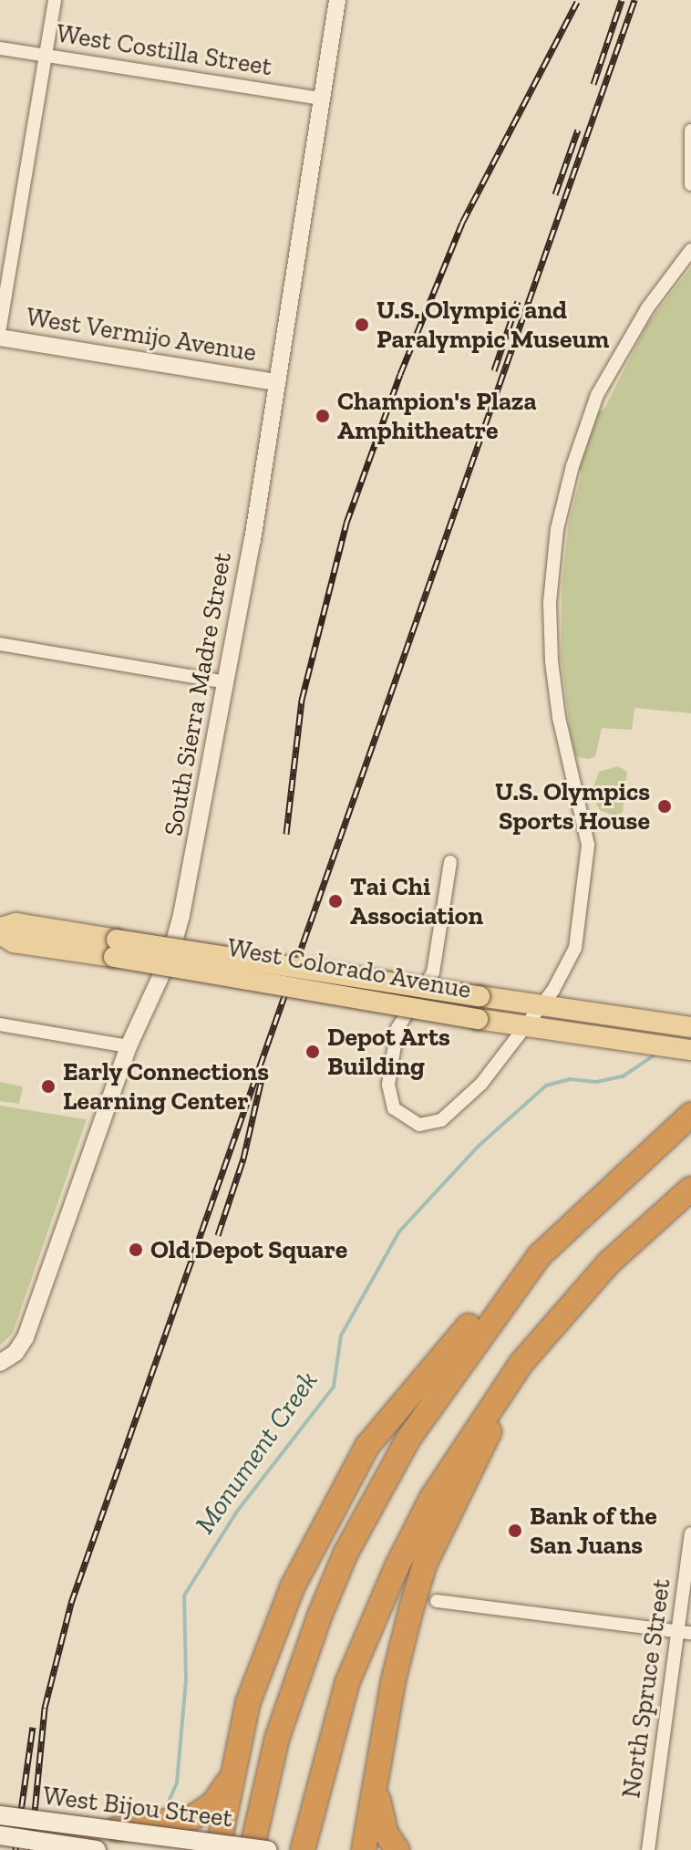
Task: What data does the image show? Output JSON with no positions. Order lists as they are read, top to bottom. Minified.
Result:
{"streets":{"main road":["West Colorado Avenue","West Bijou Street"],"street":["West Costilla Street","West Vermijo Avenue","South Sierra Madre Street","North Spruce Street"]},"crossings":[["West Costilla Street","South Sierra Madre Street"],["West Vermijo Avenue","South Sierra Madre Street"]],"water":["Monument Creek"],"places":["U.S. Olympic and Paralympic Museum","Champion's Plaza Amphitheatre","U.S. Olympics Sports House","Tai Chi Association","Depot Arts Building","Early Connections Learning Center","Old Depot Square","Bank of the San Juans"]}
